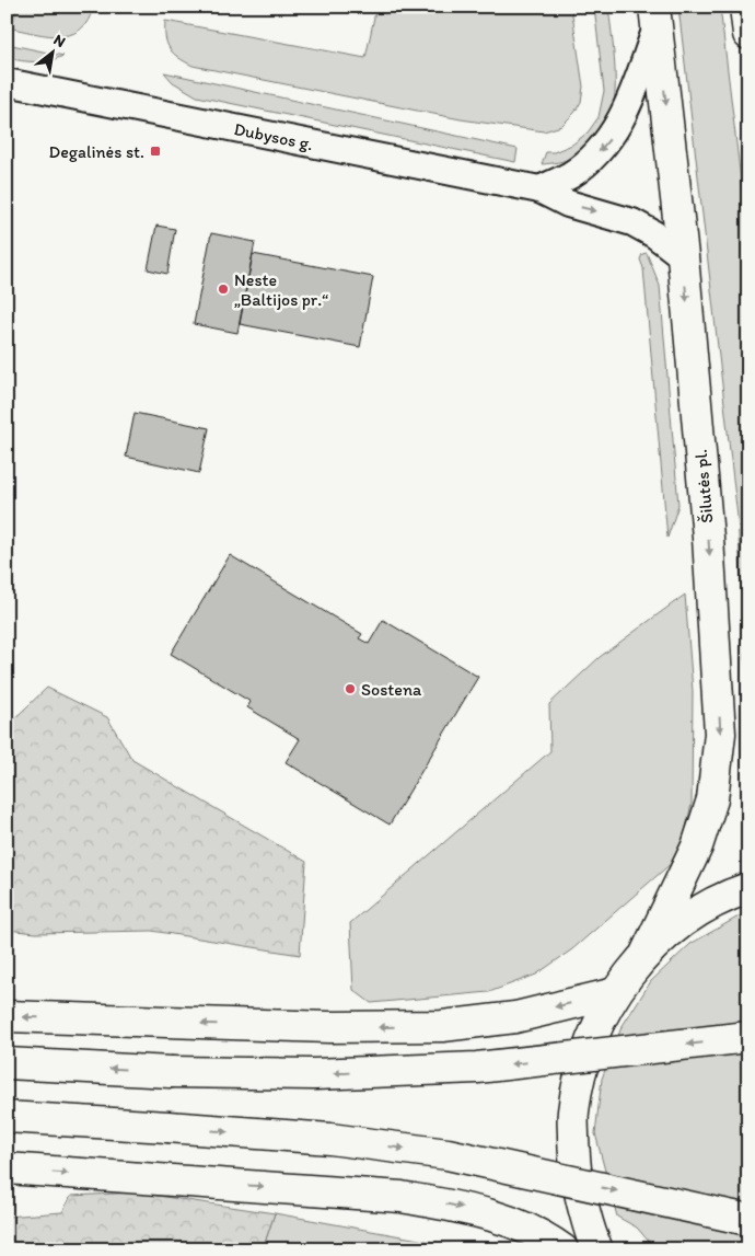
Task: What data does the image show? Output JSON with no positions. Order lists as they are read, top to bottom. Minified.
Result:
{"streets":{"main road":["Šilutės pl."],"street":["Dubysos g."]},"crossings":[["Dubysos g.","Šilutės pl."]],"one_way":["Šilutės pl."],"places":{"transit":["Degalinės st."],"other":["Neste „Baltijos pr.“","Sostena"]},"north":"top right"}
